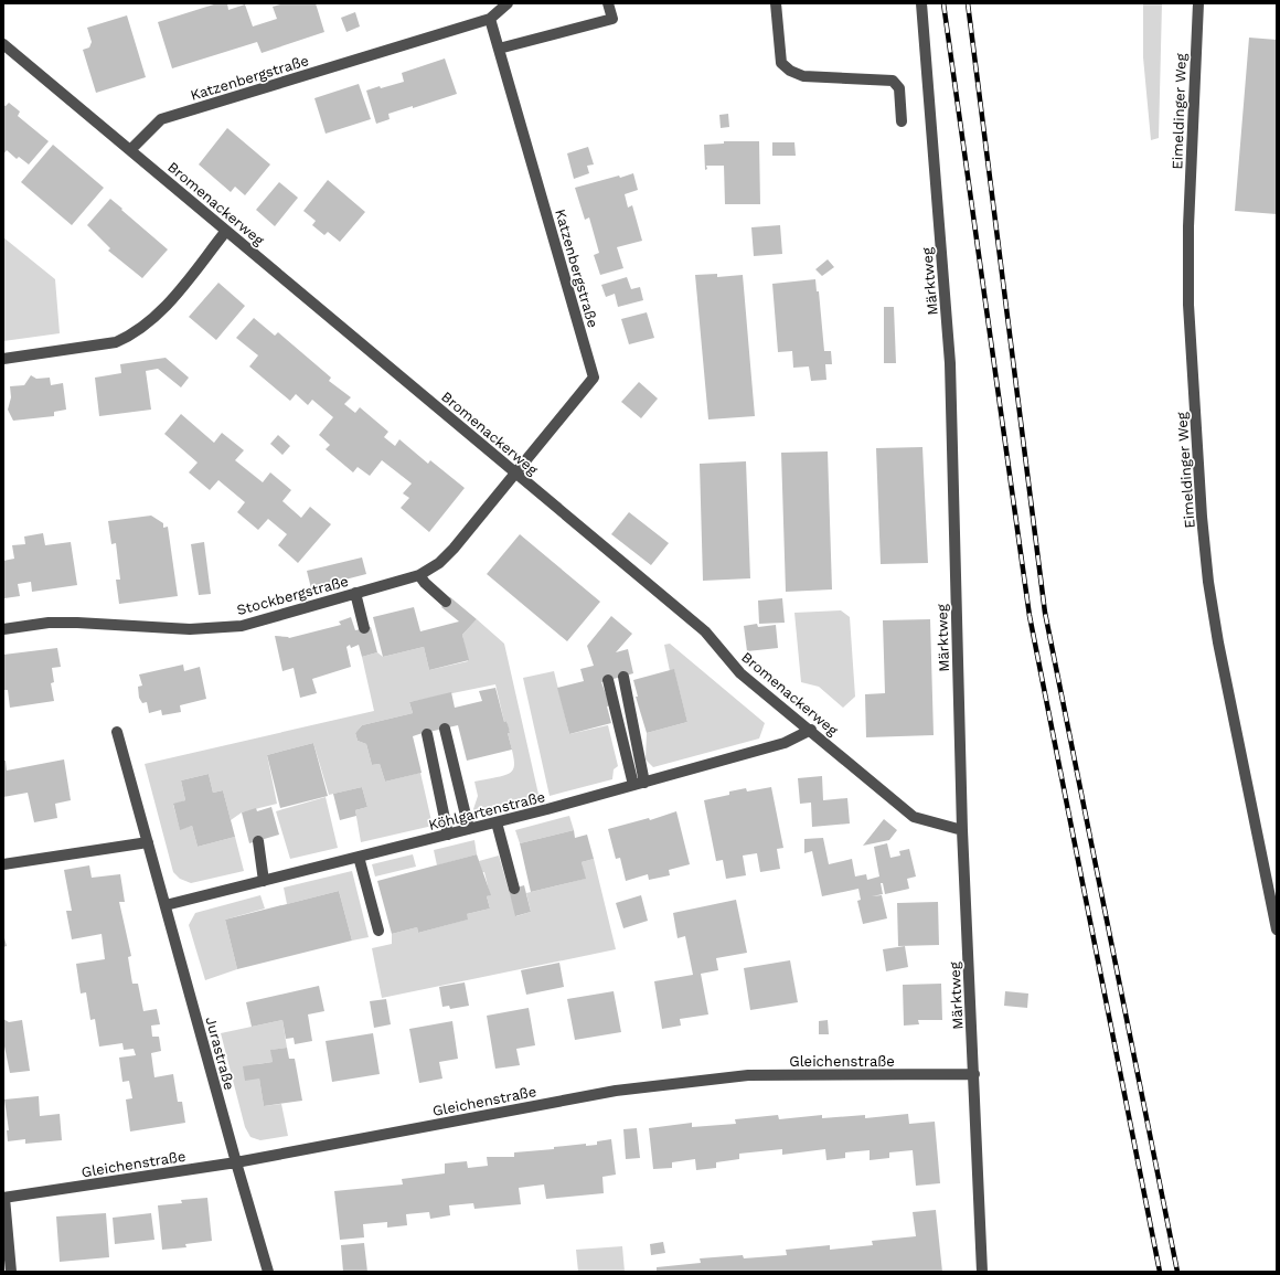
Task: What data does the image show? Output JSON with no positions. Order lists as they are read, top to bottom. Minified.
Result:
{"streets":{"street":["Katzenbergstraße","Eimeldinger Weg","Bromenackerweg","Märktweg","Stockbergstraße","Köhlgartenstraße","Jurastraße","Gleichenstraße"]},"crossings":[["Katzenbergstraße","Bromenackerweg"],["Katzenbergstraße","Stockbergstraße"],["Bromenackerweg","Märktweg"],["Bromenackerweg","Stockbergstraße"],["Bromenackerweg","Köhlgartenstraße"],["Märktweg","Gleichenstraße"],["Köhlgartenstraße","Jurastraße"],["Jurastraße","Gleichenstraße"]]}
